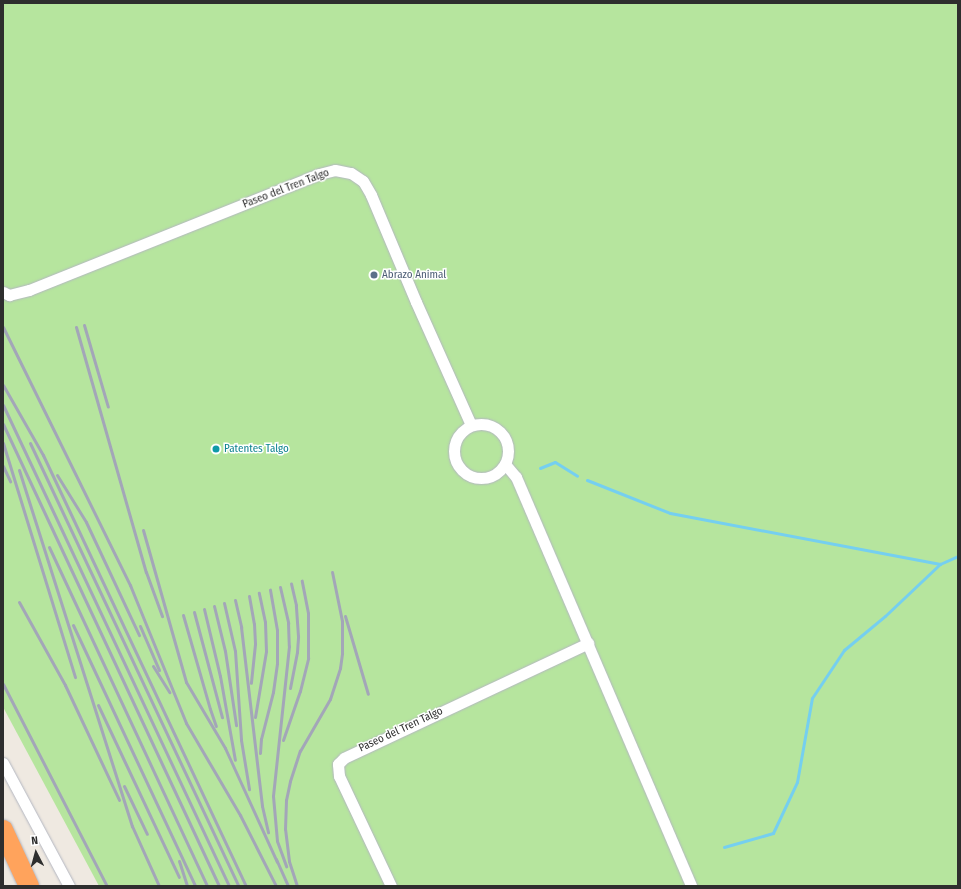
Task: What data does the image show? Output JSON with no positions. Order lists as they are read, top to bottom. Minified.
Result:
{"streets":{"street":["Paseo del Tren Talgo"]},"places":["Abrazo Animal","Patentes Talgo"],"north":"top"}
